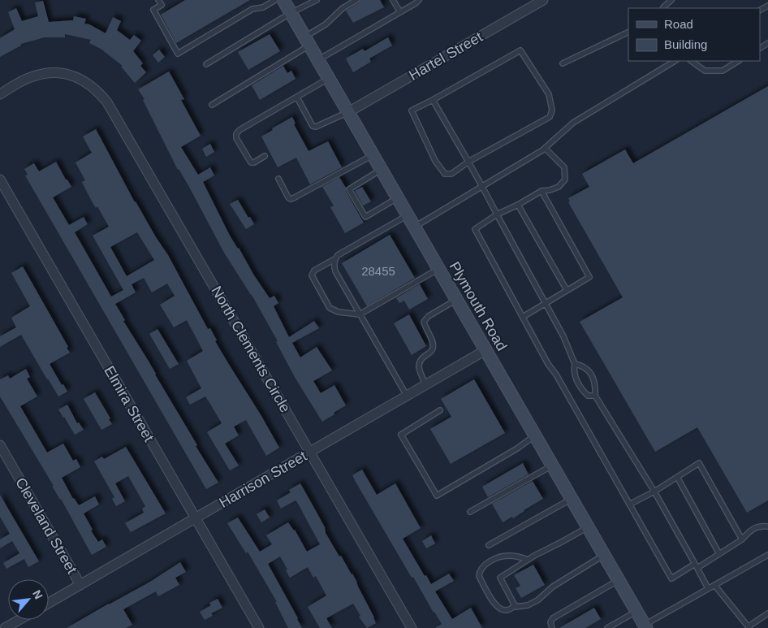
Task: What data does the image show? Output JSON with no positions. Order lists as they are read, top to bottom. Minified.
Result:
{"streets":{"main road":["Plymouth Road"],"street":["Hartel Street","North Clements Circle","Elmira Street","Harrison Street","Cleveland Street"]},"crossings":[["Hartel Street","Plymouth Road"],["Plymouth Road","Harrison Street"],["North Clements Circle","Harrison Street"],["Elmira Street","Harrison Street"],["Harrison Street","Cleveland Street"]],"house_numbers":["28455"],"legend":["Road","Building"],"north":"top right"}
